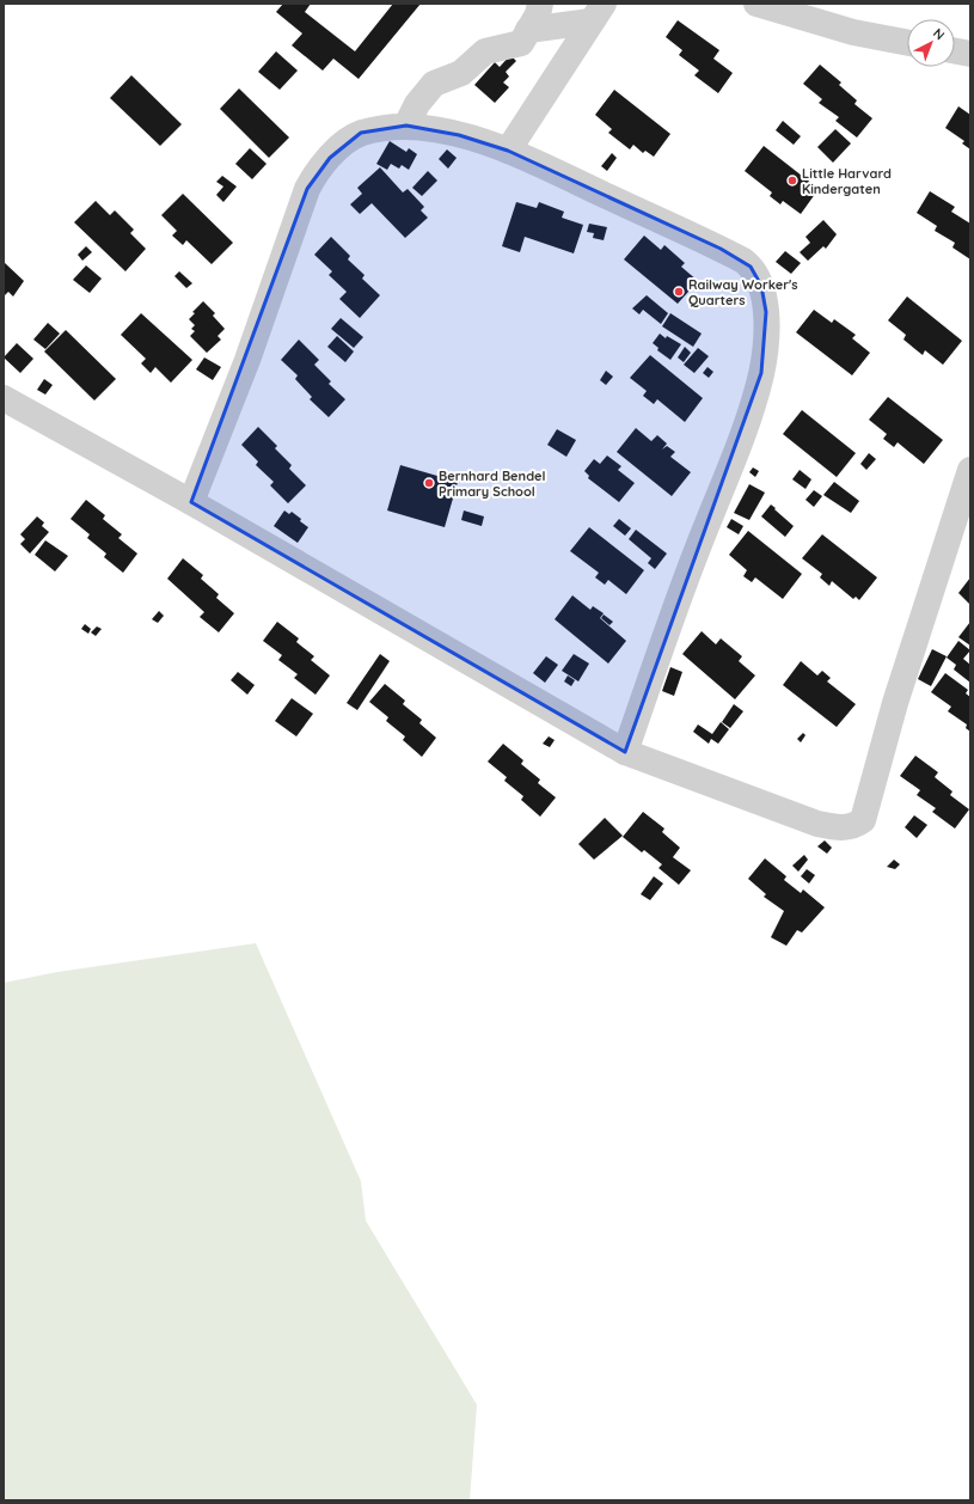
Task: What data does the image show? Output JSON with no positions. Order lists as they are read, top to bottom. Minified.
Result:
{"places":["Little Harvard Kindergaten","Railway Worker's Quarters","Bernhard Bendel Primary School"],"north":"top right"}
